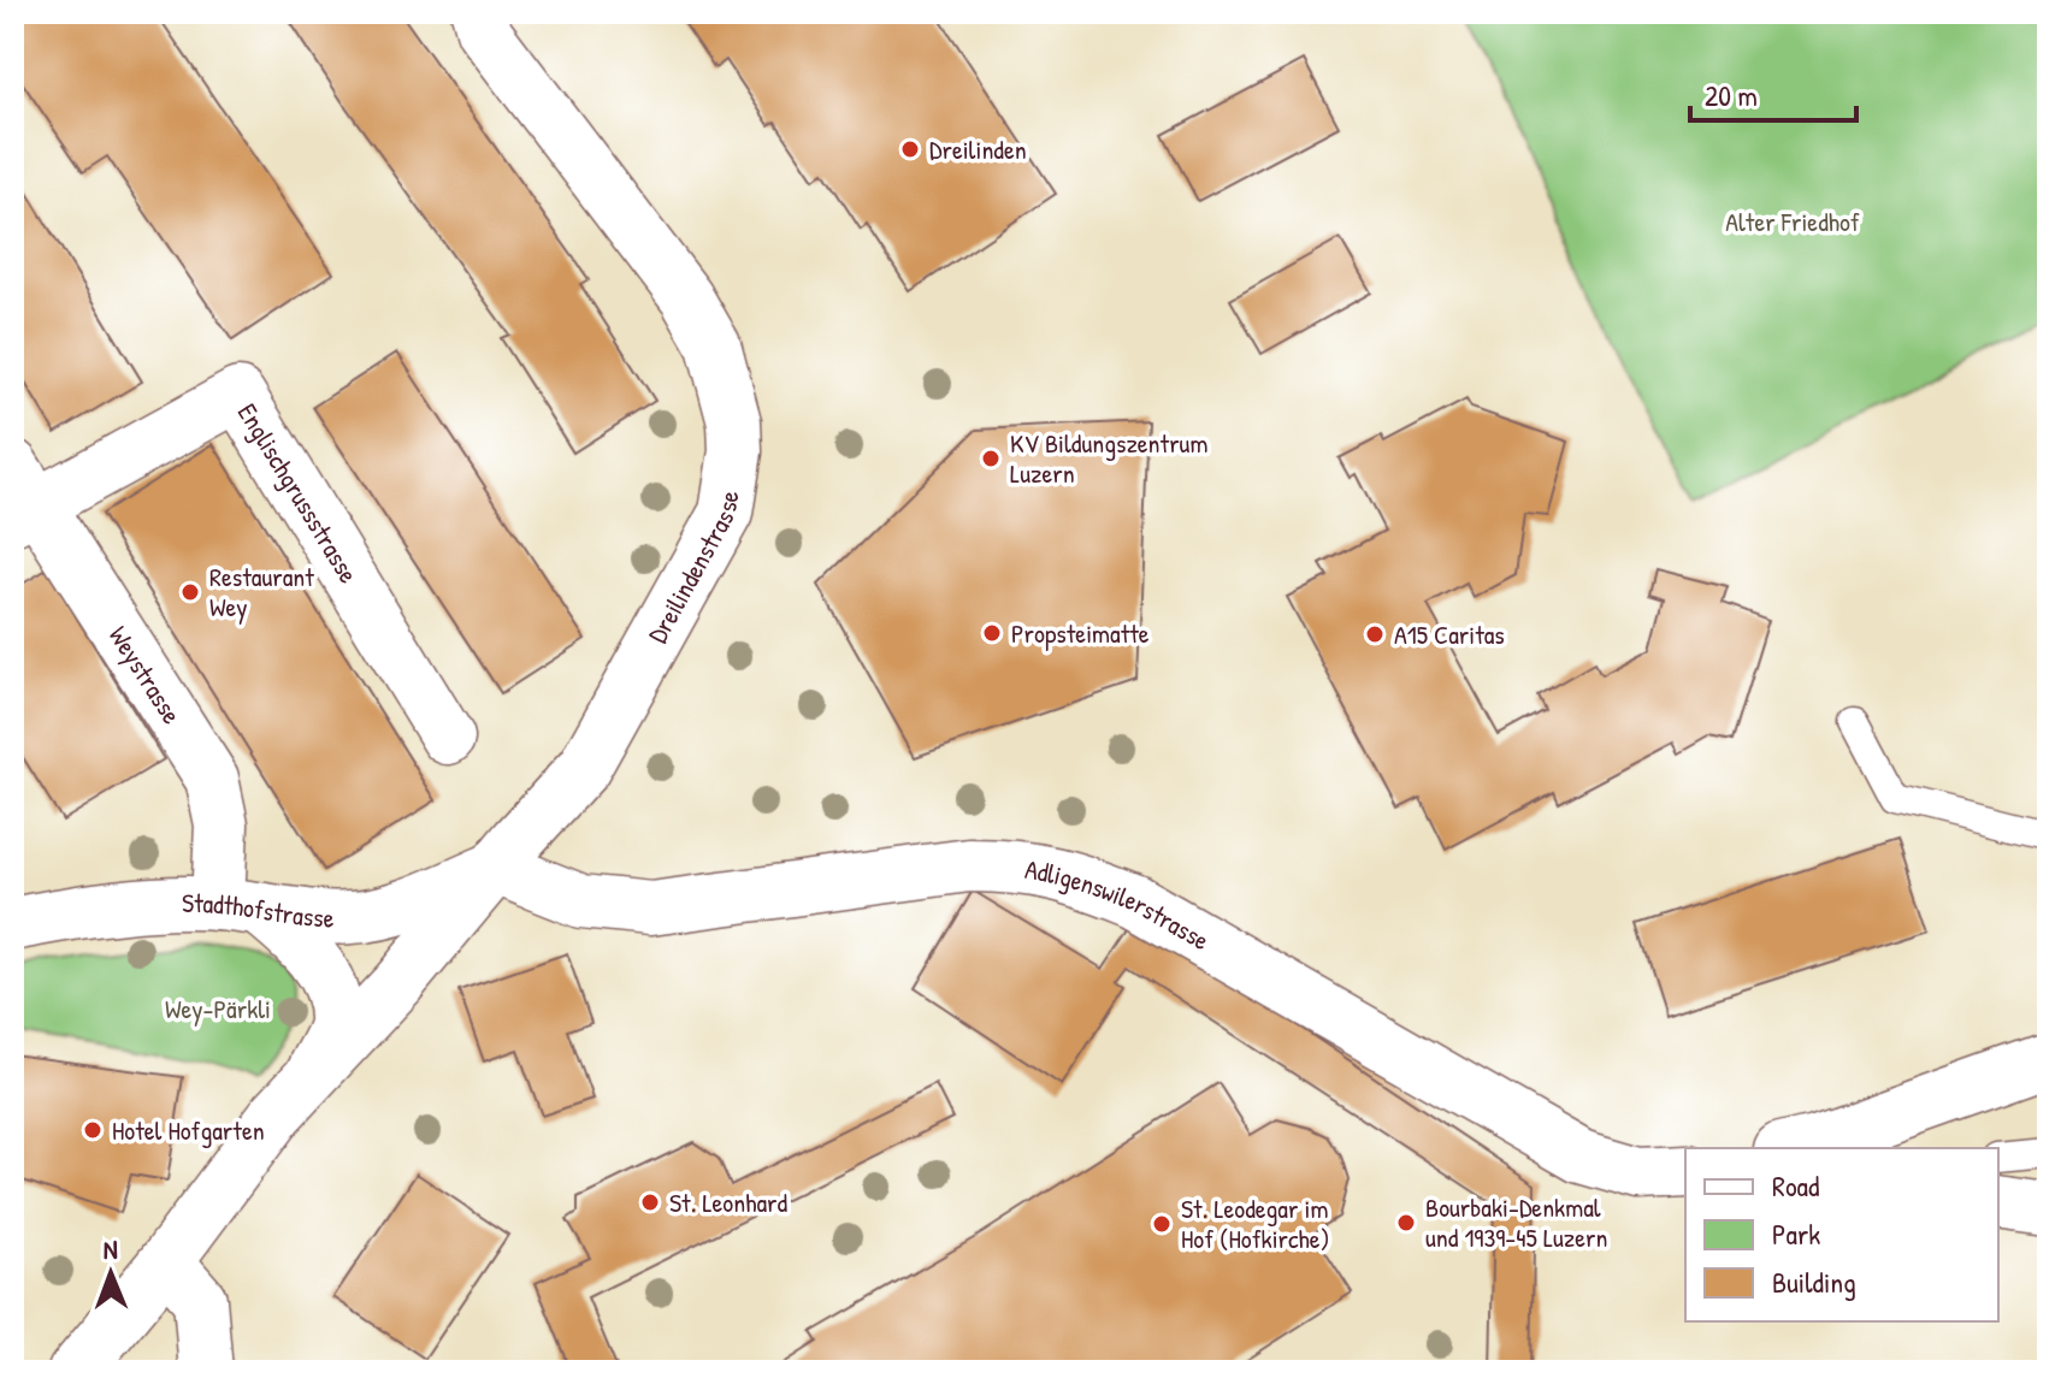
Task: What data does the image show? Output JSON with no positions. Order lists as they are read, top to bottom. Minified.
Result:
{"streets":{"street":["Englischgrussstrasse","Dreilindenstrasse","Weystrasse","Adligenswilerstrasse","Stadthofstrasse"]},"crossings":[["Englischgrussstrasse","Weystrasse"],["Dreilindenstrasse","Weystrasse"],["Dreilindenstrasse","Adligenswilerstrasse"],["Dreilindenstrasse","Stadthofstrasse"],["Weystrasse","Stadthofstrasse"],["Adligenswilerstrasse","Stadthofstrasse"]],"parks":["Alter Friedhof","Wey-Pärkli"],"places":["Dreilinden","KV Bildungszentrum Luzern","Restaurant Wey","Propsteimatte","A15 Caritas","Hotel Hofgarten","St. Leonhard","Bourbaki-Denkmal und 1939-45 Luzern","St. Leodegar im Hof (Hofkirche)"],"legend":["Road","Park","Building"],"scale_bar":"20 m","north":"top"}
